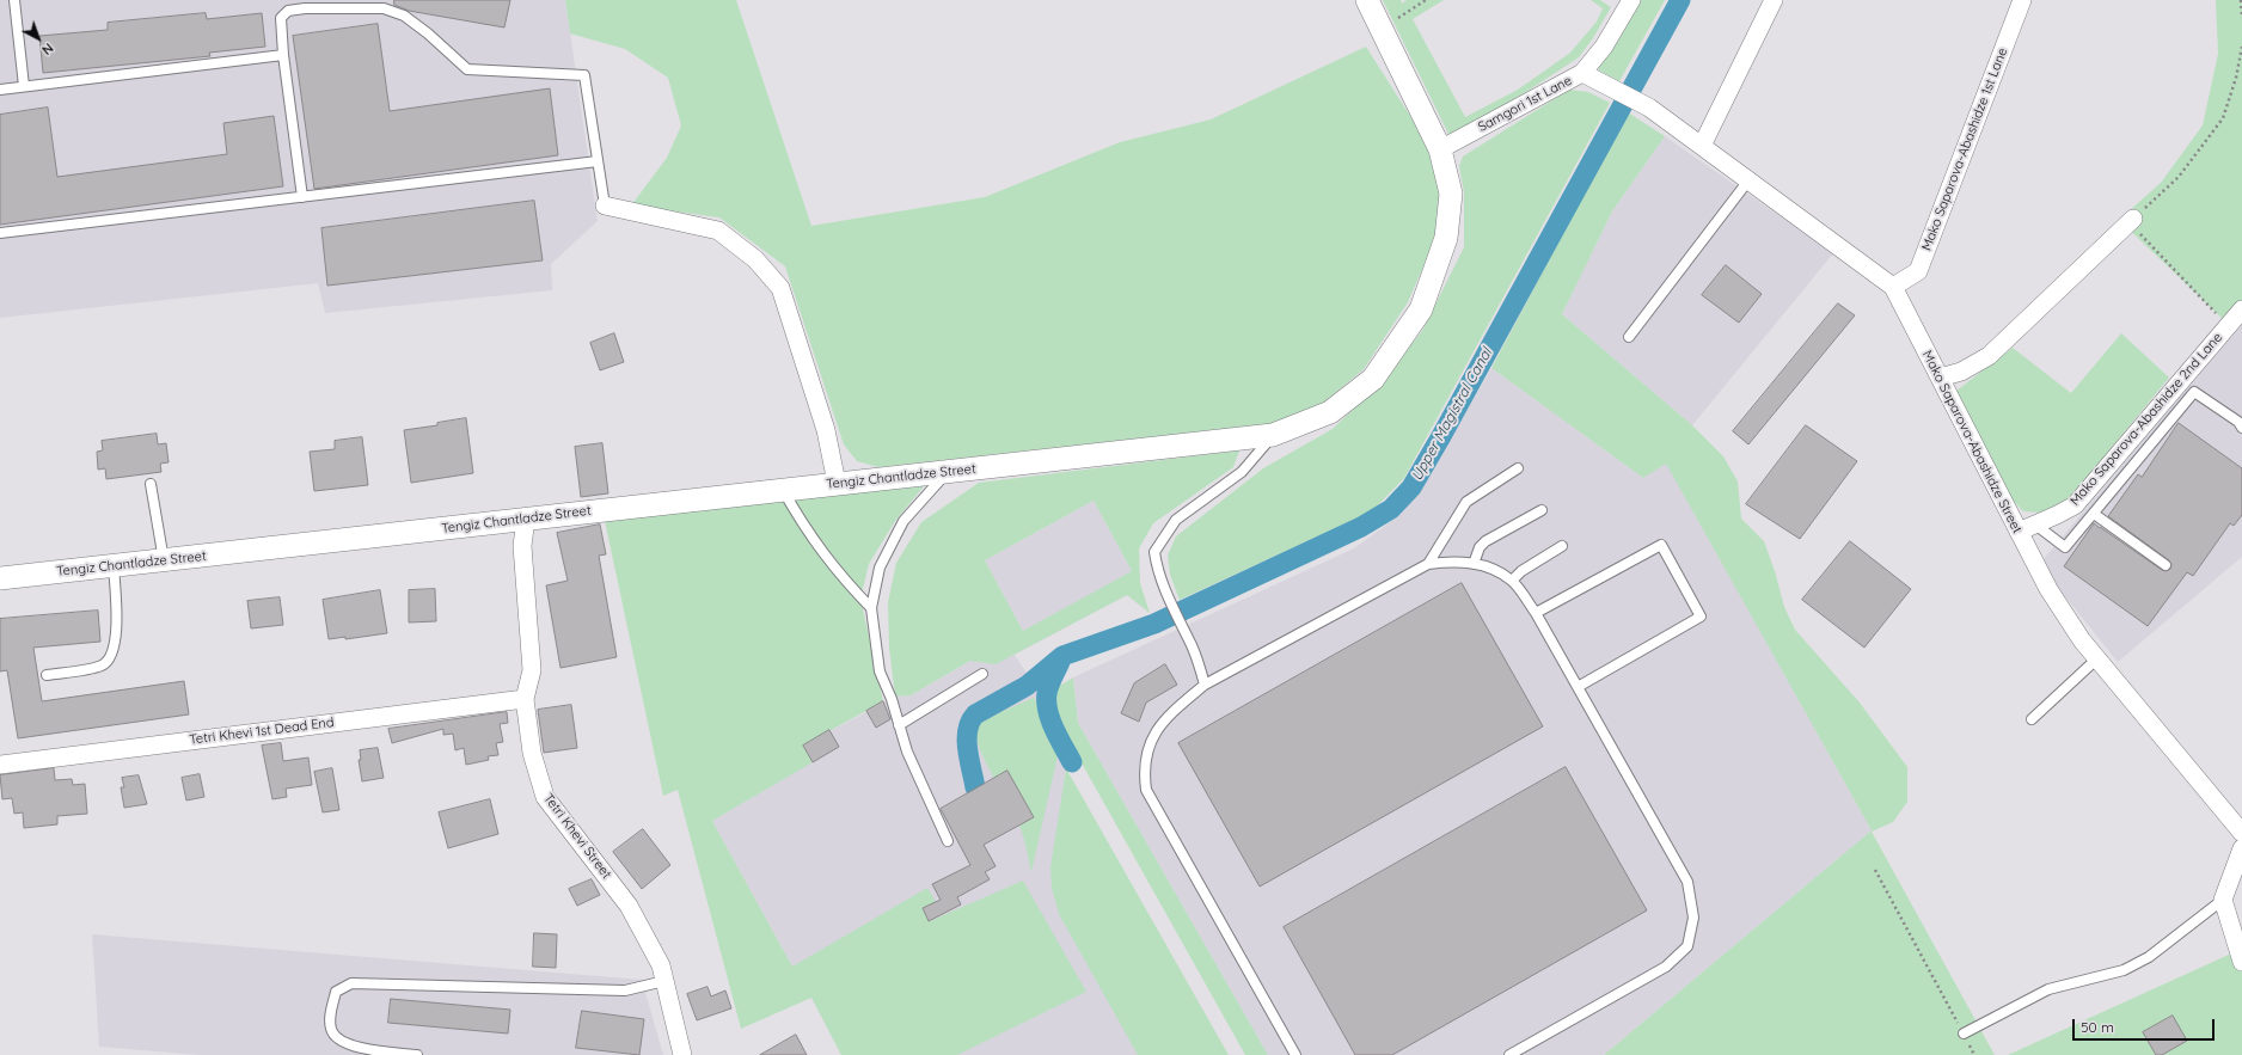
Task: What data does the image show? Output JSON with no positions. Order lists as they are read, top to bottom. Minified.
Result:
{"streets":{"street":["Samgori 1st Lane","Mako Saparova-Abashidze 1st Lane","Mako Saparova-Abashidze 2nd Lane","Mako Saparova-Abashidze Street","Tengiz Chantladze Street","Tetri Khevi 1st Dead End","Tetri Khevi Street"]},"crossings":[["Samgori 1st Lane","Mako Saparova-Abashidze Street"],["Samgori 1st Lane","Tengiz Chantladze Street"],["Mako Saparova-Abashidze 1st Lane","Mako Saparova-Abashidze Street"],["Mako Saparova-Abashidze 2nd Lane","Mako Saparova-Abashidze Street"],["Tengiz Chantladze Street","Tetri Khevi Street"],["Tetri Khevi 1st Dead End","Tetri Khevi Street"]],"water":["Upper Magistral Canal"],"scale_bar":"50 m","north":"bottom right"}
